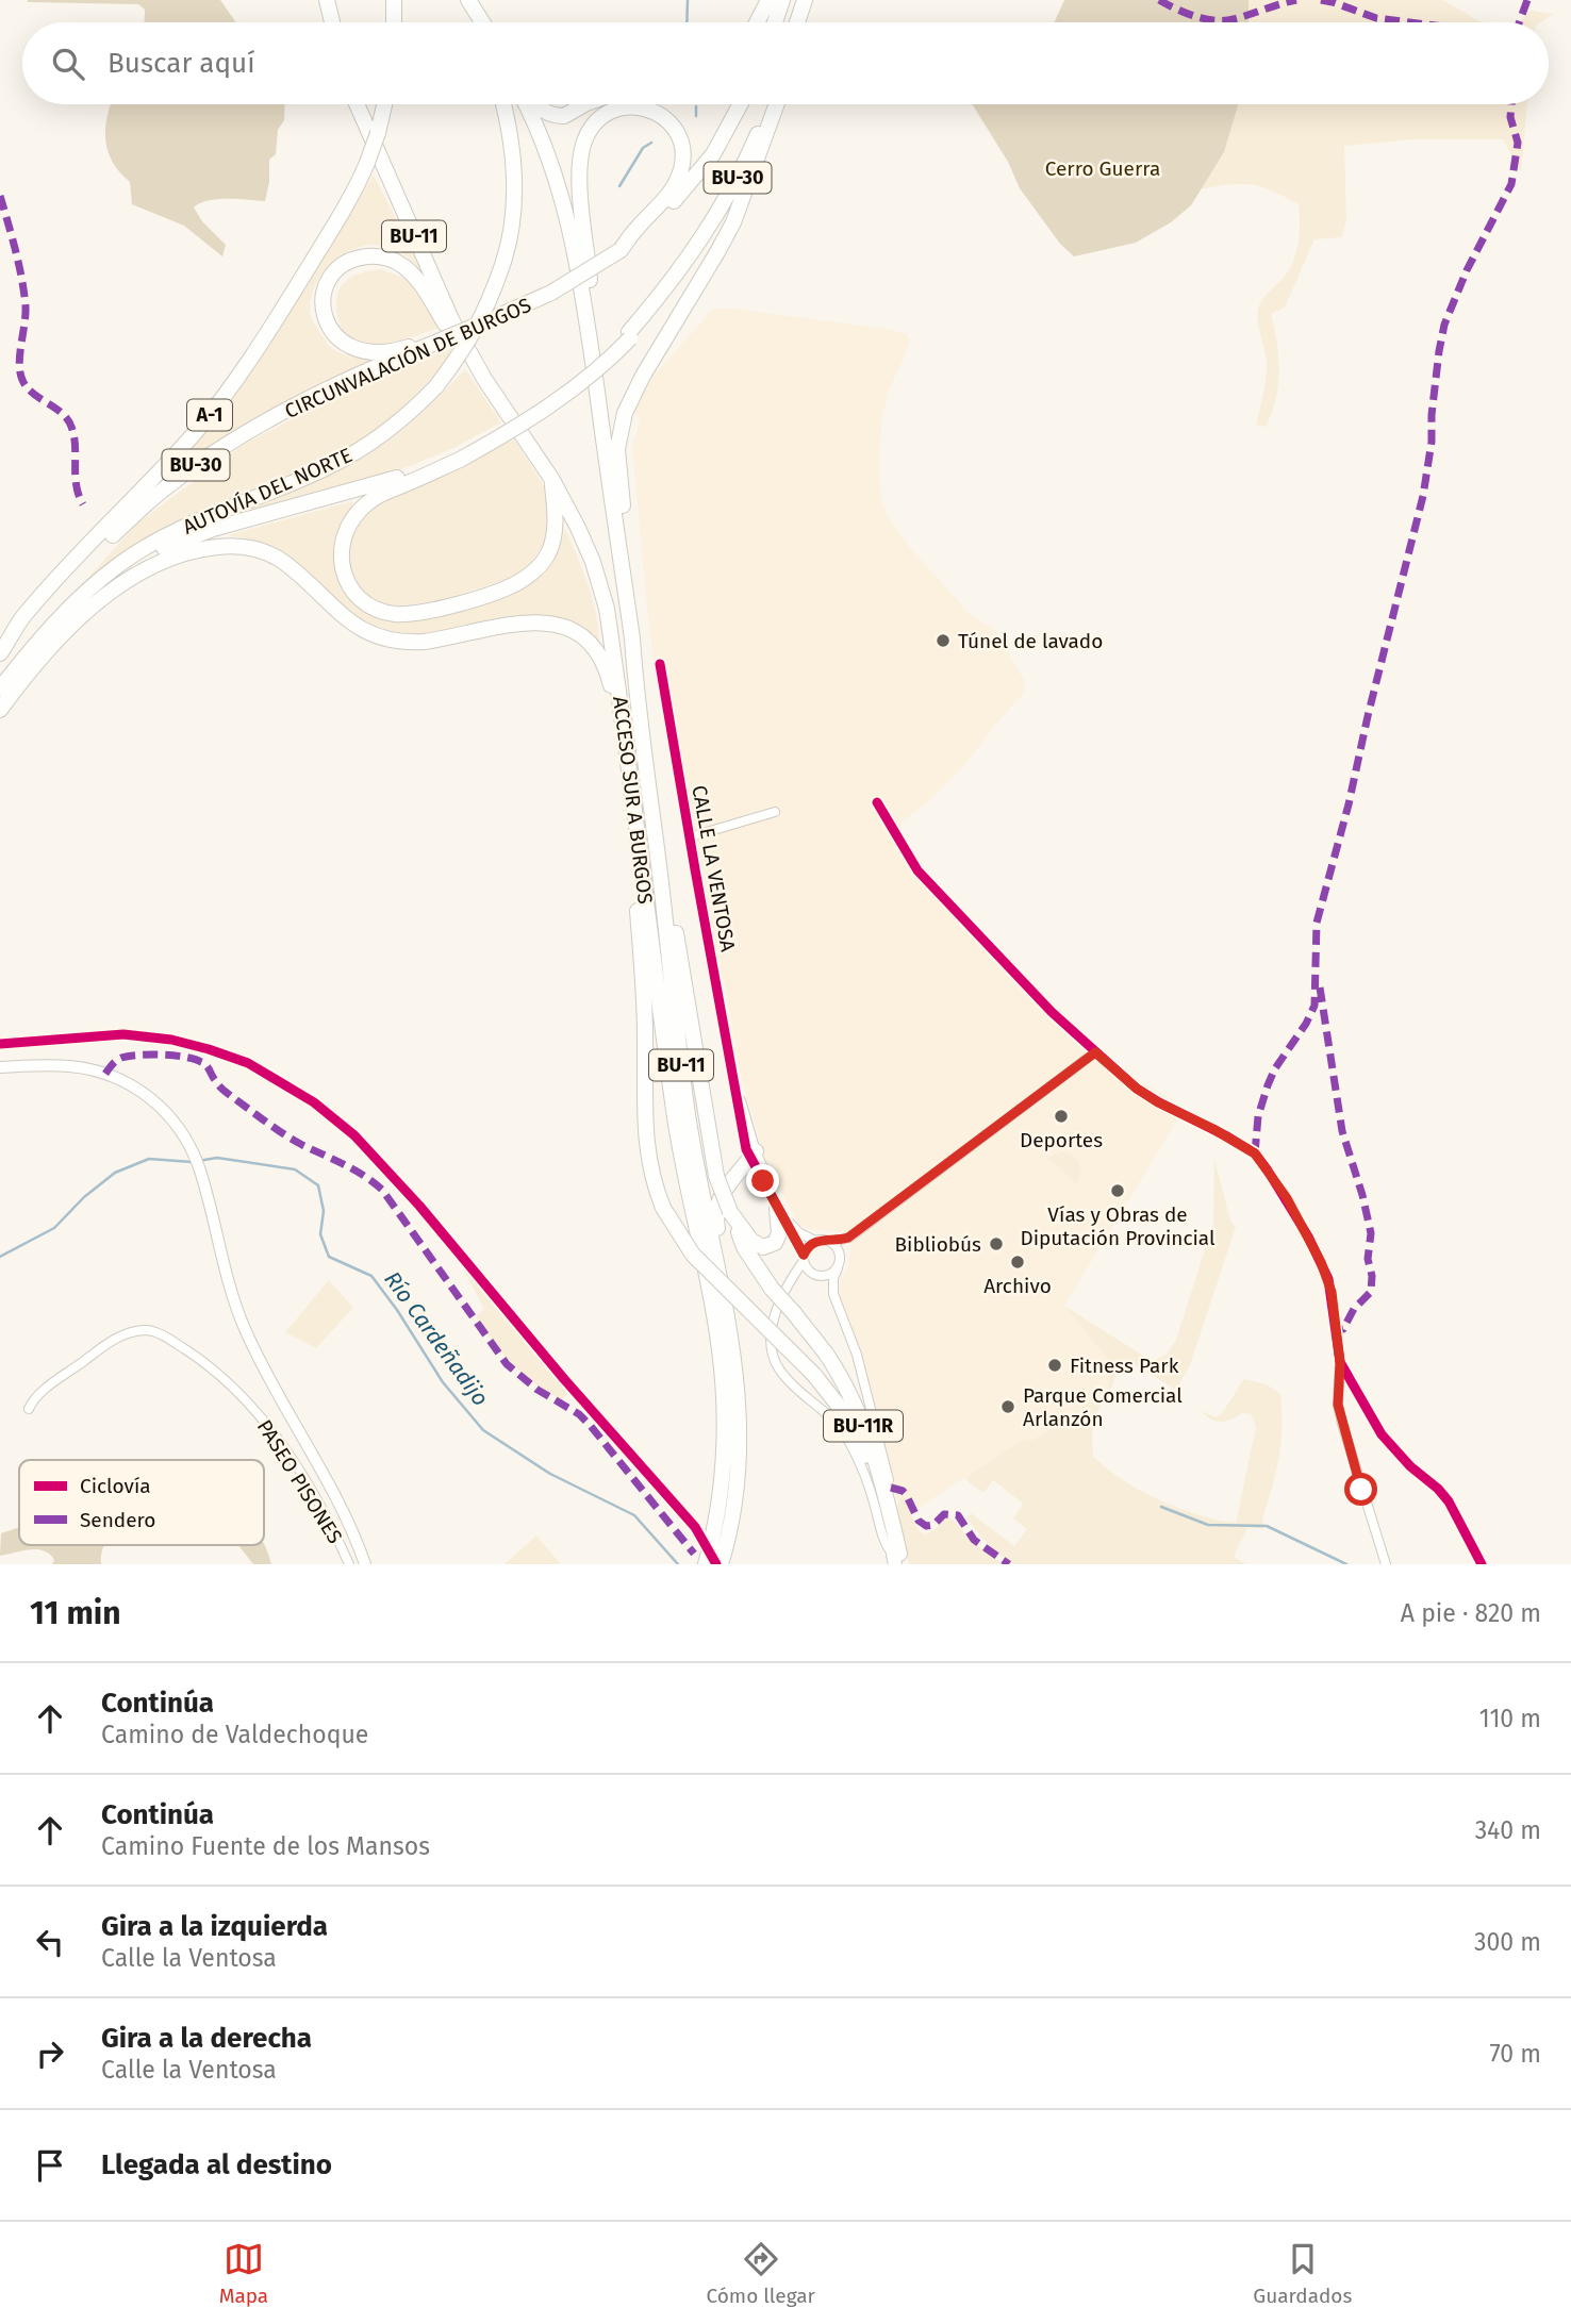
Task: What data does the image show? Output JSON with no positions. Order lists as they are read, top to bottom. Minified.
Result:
{"streets":{"highway":["BU-30","BU-11","CIRCUNVALACIÓN DE BURGOS","A-1","AUTOVÍA DEL NORTE","ACCESO SUR A BURGOS","BU-11R"],"street":["CALLE LA VENTOSA","PASEO PISONES"]},"crossings":[["BU-30","AUTOVÍA DEL NORTE"],["CIRCUNVALACIÓN DE BURGOS","A-1"],["ACCESO SUR A BURGOS","BU-11R"]],"water":["Río Cardeñadijo"],"parks":["Cerro Guerra"],"places":["Túnel de lavado","Deportes","Vías y Obras de Diputación Provincial","Bibliobús","Archivo","Fitness Park","Parque Comercial Arlanzón"],"legend":["Ciclovía","Sendero"],"page":{"search":"Buscar aquí","heading":["11 min","A pie · 820 m"],"list":[["Continúa","Camino de Valdechoque","110 m"],["Continúa","Camino Fuente de los Mansos","340 m"],["Gira a la izquierda","Calle la Ventosa","300 m"],["Gira a la derecha","Calle la Ventosa","70 m"],"Llegada al destino"],"nav":["Mapa","Cómo llegar","Guardados"]}}
